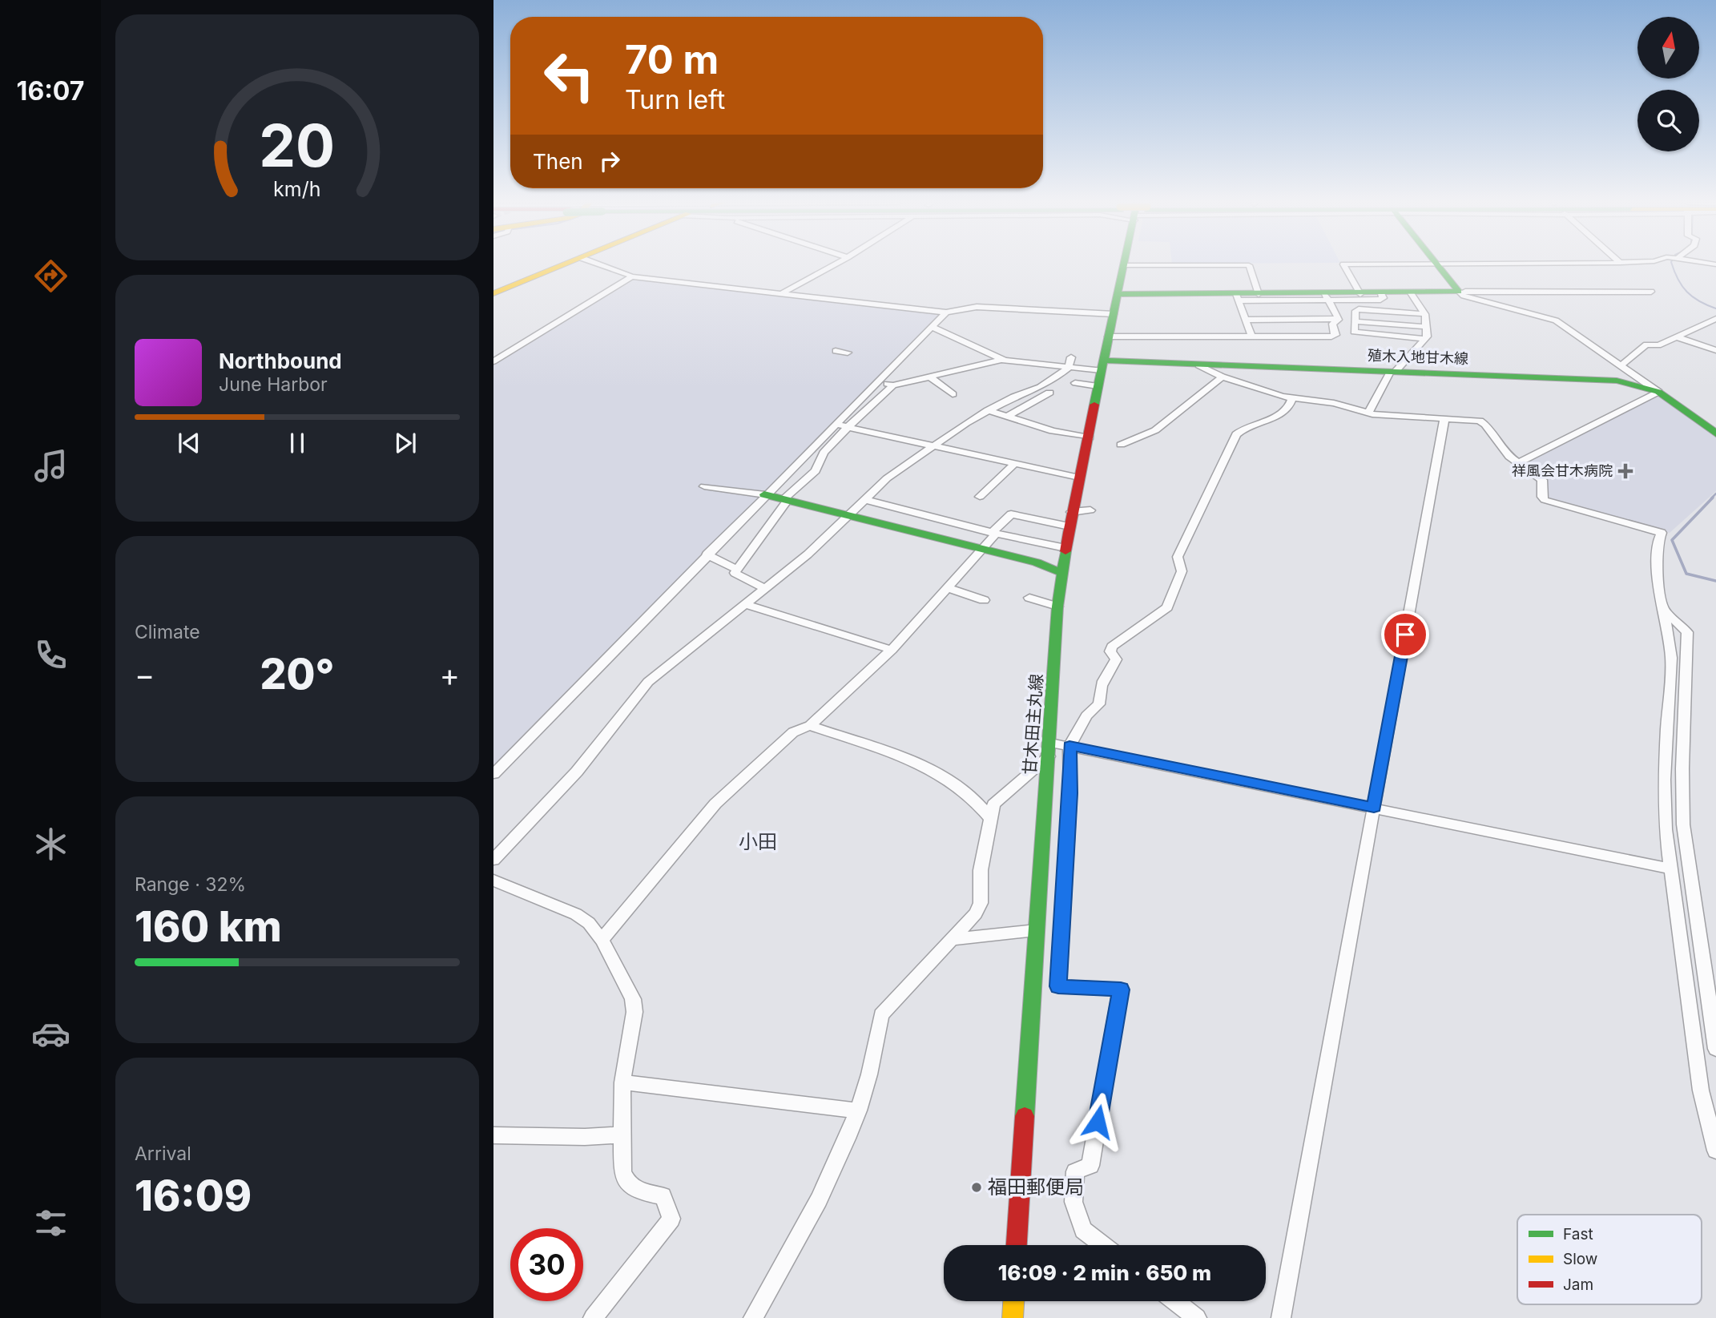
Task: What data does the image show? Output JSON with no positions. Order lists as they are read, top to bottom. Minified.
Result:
{"streets":{"main road":["殖木入地甘木線","甘木田主丸線"]},"crossings":[["殖木入地甘木線","甘木田主丸線"]],"districts":["小田"],"places":{"health":["祥風会甘木病院"],"other":["福田郵便局"]},"legend":["Fast","Slow","Jam"],"north":"top","page":{"tabs":"16:07","turn":["70 m","Turn left"],"then":"Then","song":["Northbound","June Harbor"],"tile":["Climate",["Range · 32%","160 km"],["Arrival","16:09"]],"heat":["−","20°","+"],"limit":"30","trip":"16:09 · 2 min · 650 m","gauge":["20","km/h"]}}
